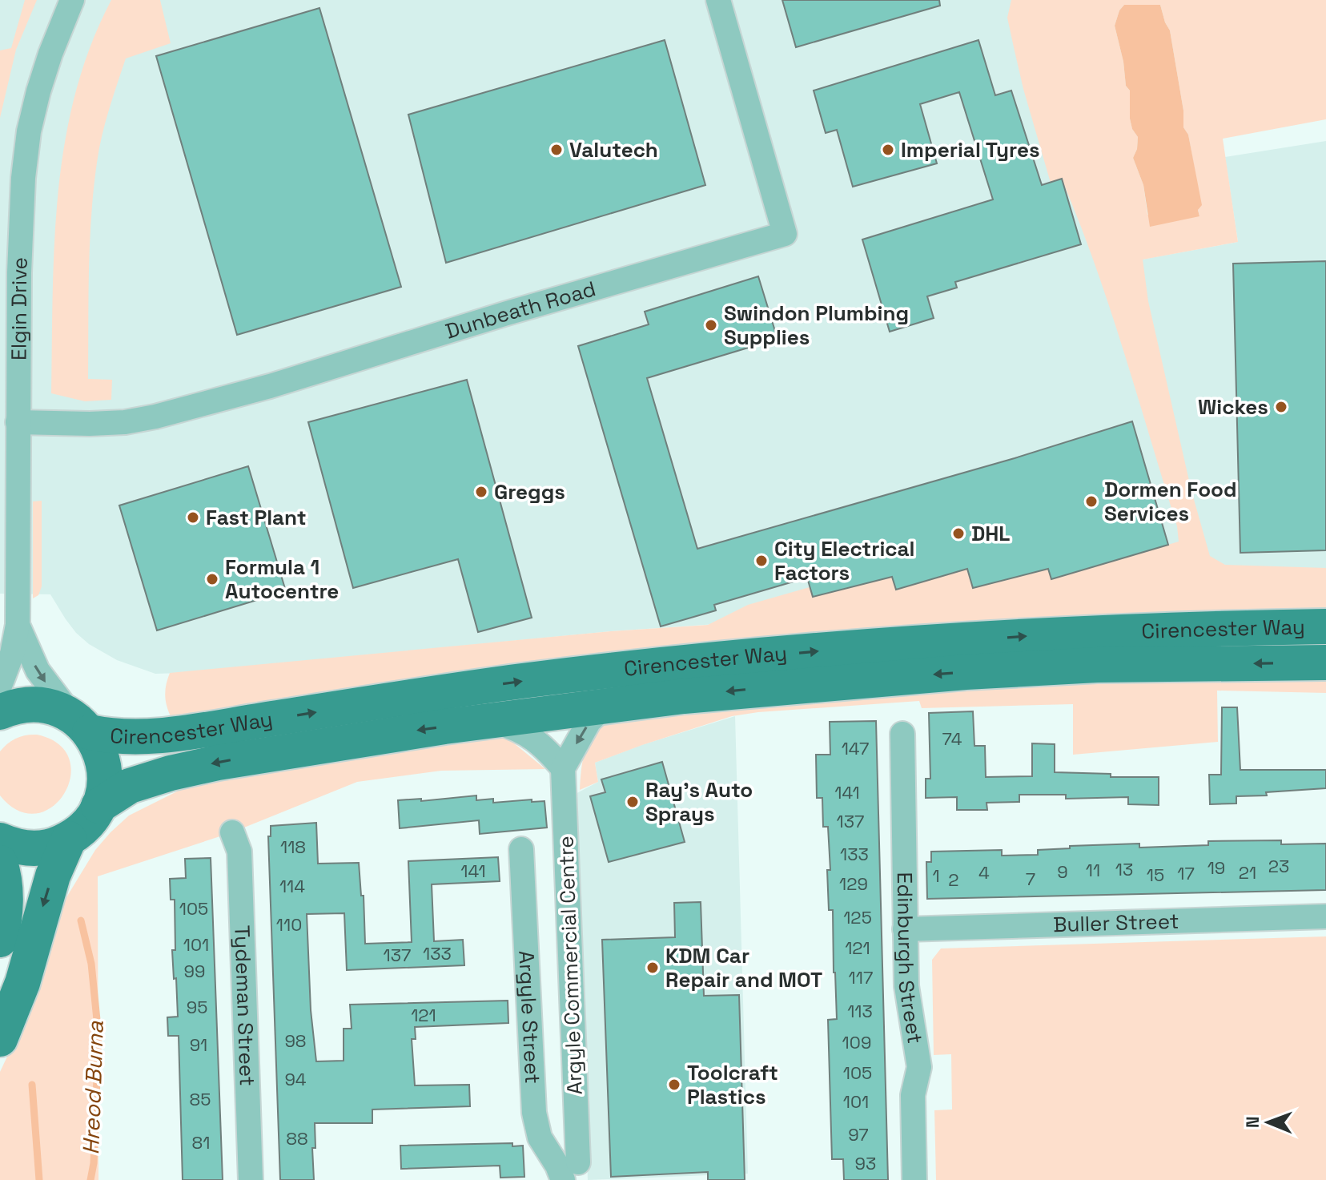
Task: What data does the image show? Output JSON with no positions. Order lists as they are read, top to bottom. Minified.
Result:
{"streets":{"main road":["Cirencester Way"],"street":["Elgin Drive","Dunbeath Road","Buller Street","Edinburgh Street","Argyle Commercial Centre","Tydeman Street","Argyle Street"]},"crossings":[["Elgin Drive","Dunbeath Road"],["Elgin Drive","Cirencester Way"],["Buller Street","Edinburgh Street"],["Argyle Commercial Centre","Argyle Street"]],"water":["Hreod Burna"],"places":["Valutech","Imperial Tyres","Swindon Plumbing Supplies","Wickes","Greggs","Dormen Food Services","Fast Plant","DHL","City Electrical Factors","Formula 1 Autocentre","Ray's Auto Sprays","KDM Car Repair and MOT","Toolcraft Plastics"],"house_numbers":["74","147","141","137","118","133","23","19","13","11","141","9","4","21","17","15","1","7","2","129","114","105","125","110","101","121","133","137","99","117","95","113","121","98","109","91","105","94","85","101","97","88","81","93"],"north":"left"}
